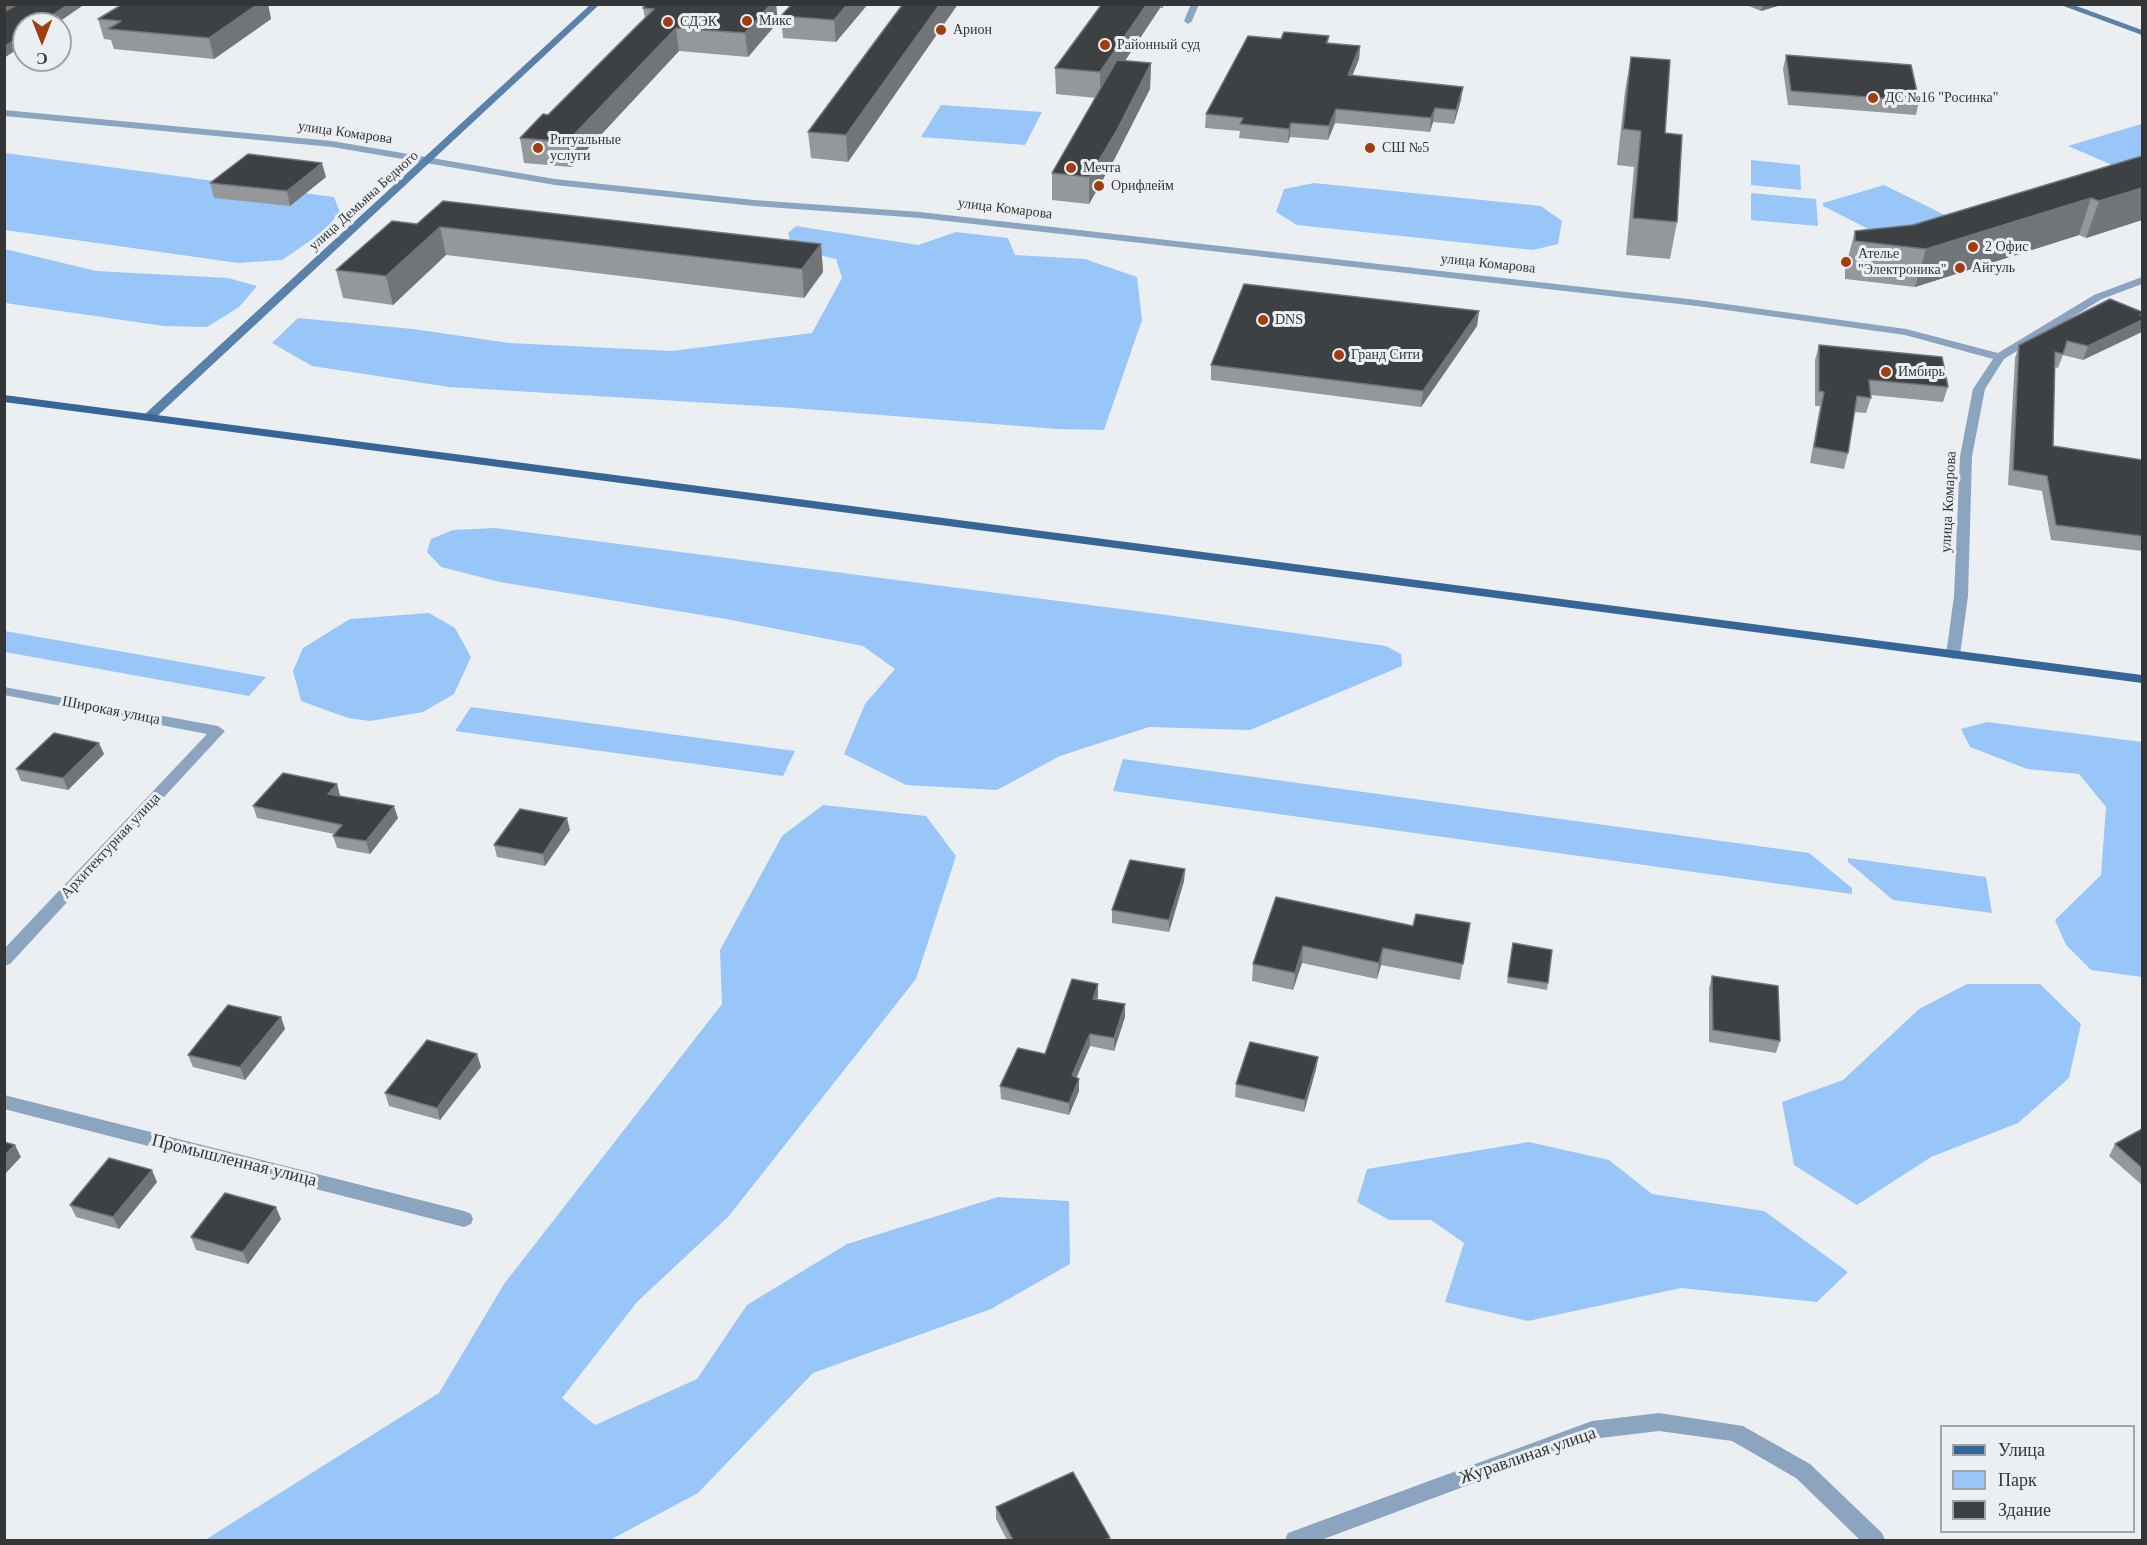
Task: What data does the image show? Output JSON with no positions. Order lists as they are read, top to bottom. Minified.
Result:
{"streets":{"street":["улица Комарова","улица Демьяна Бедного","Широкая улица","Архитектурная улица","Промышленная улица","Журавлиная улица"]},"crossings":[["улица Комарова","улица Демьяна Бедного"],["Широкая улица","Архитектурная улица"]],"places":["Микс","СДЭК","Арион","Районный суд","ДС №16 \"Росинка\"","Ритуальные услуги","СШ №5","Мечта","Орифлейм","2 Офис","Ателье \"Электроника\"","Айгуль","DNS","Гранд Сити","Имбирь"],"legend":["Улица","Парк","Здание"],"north":"bottom"}
